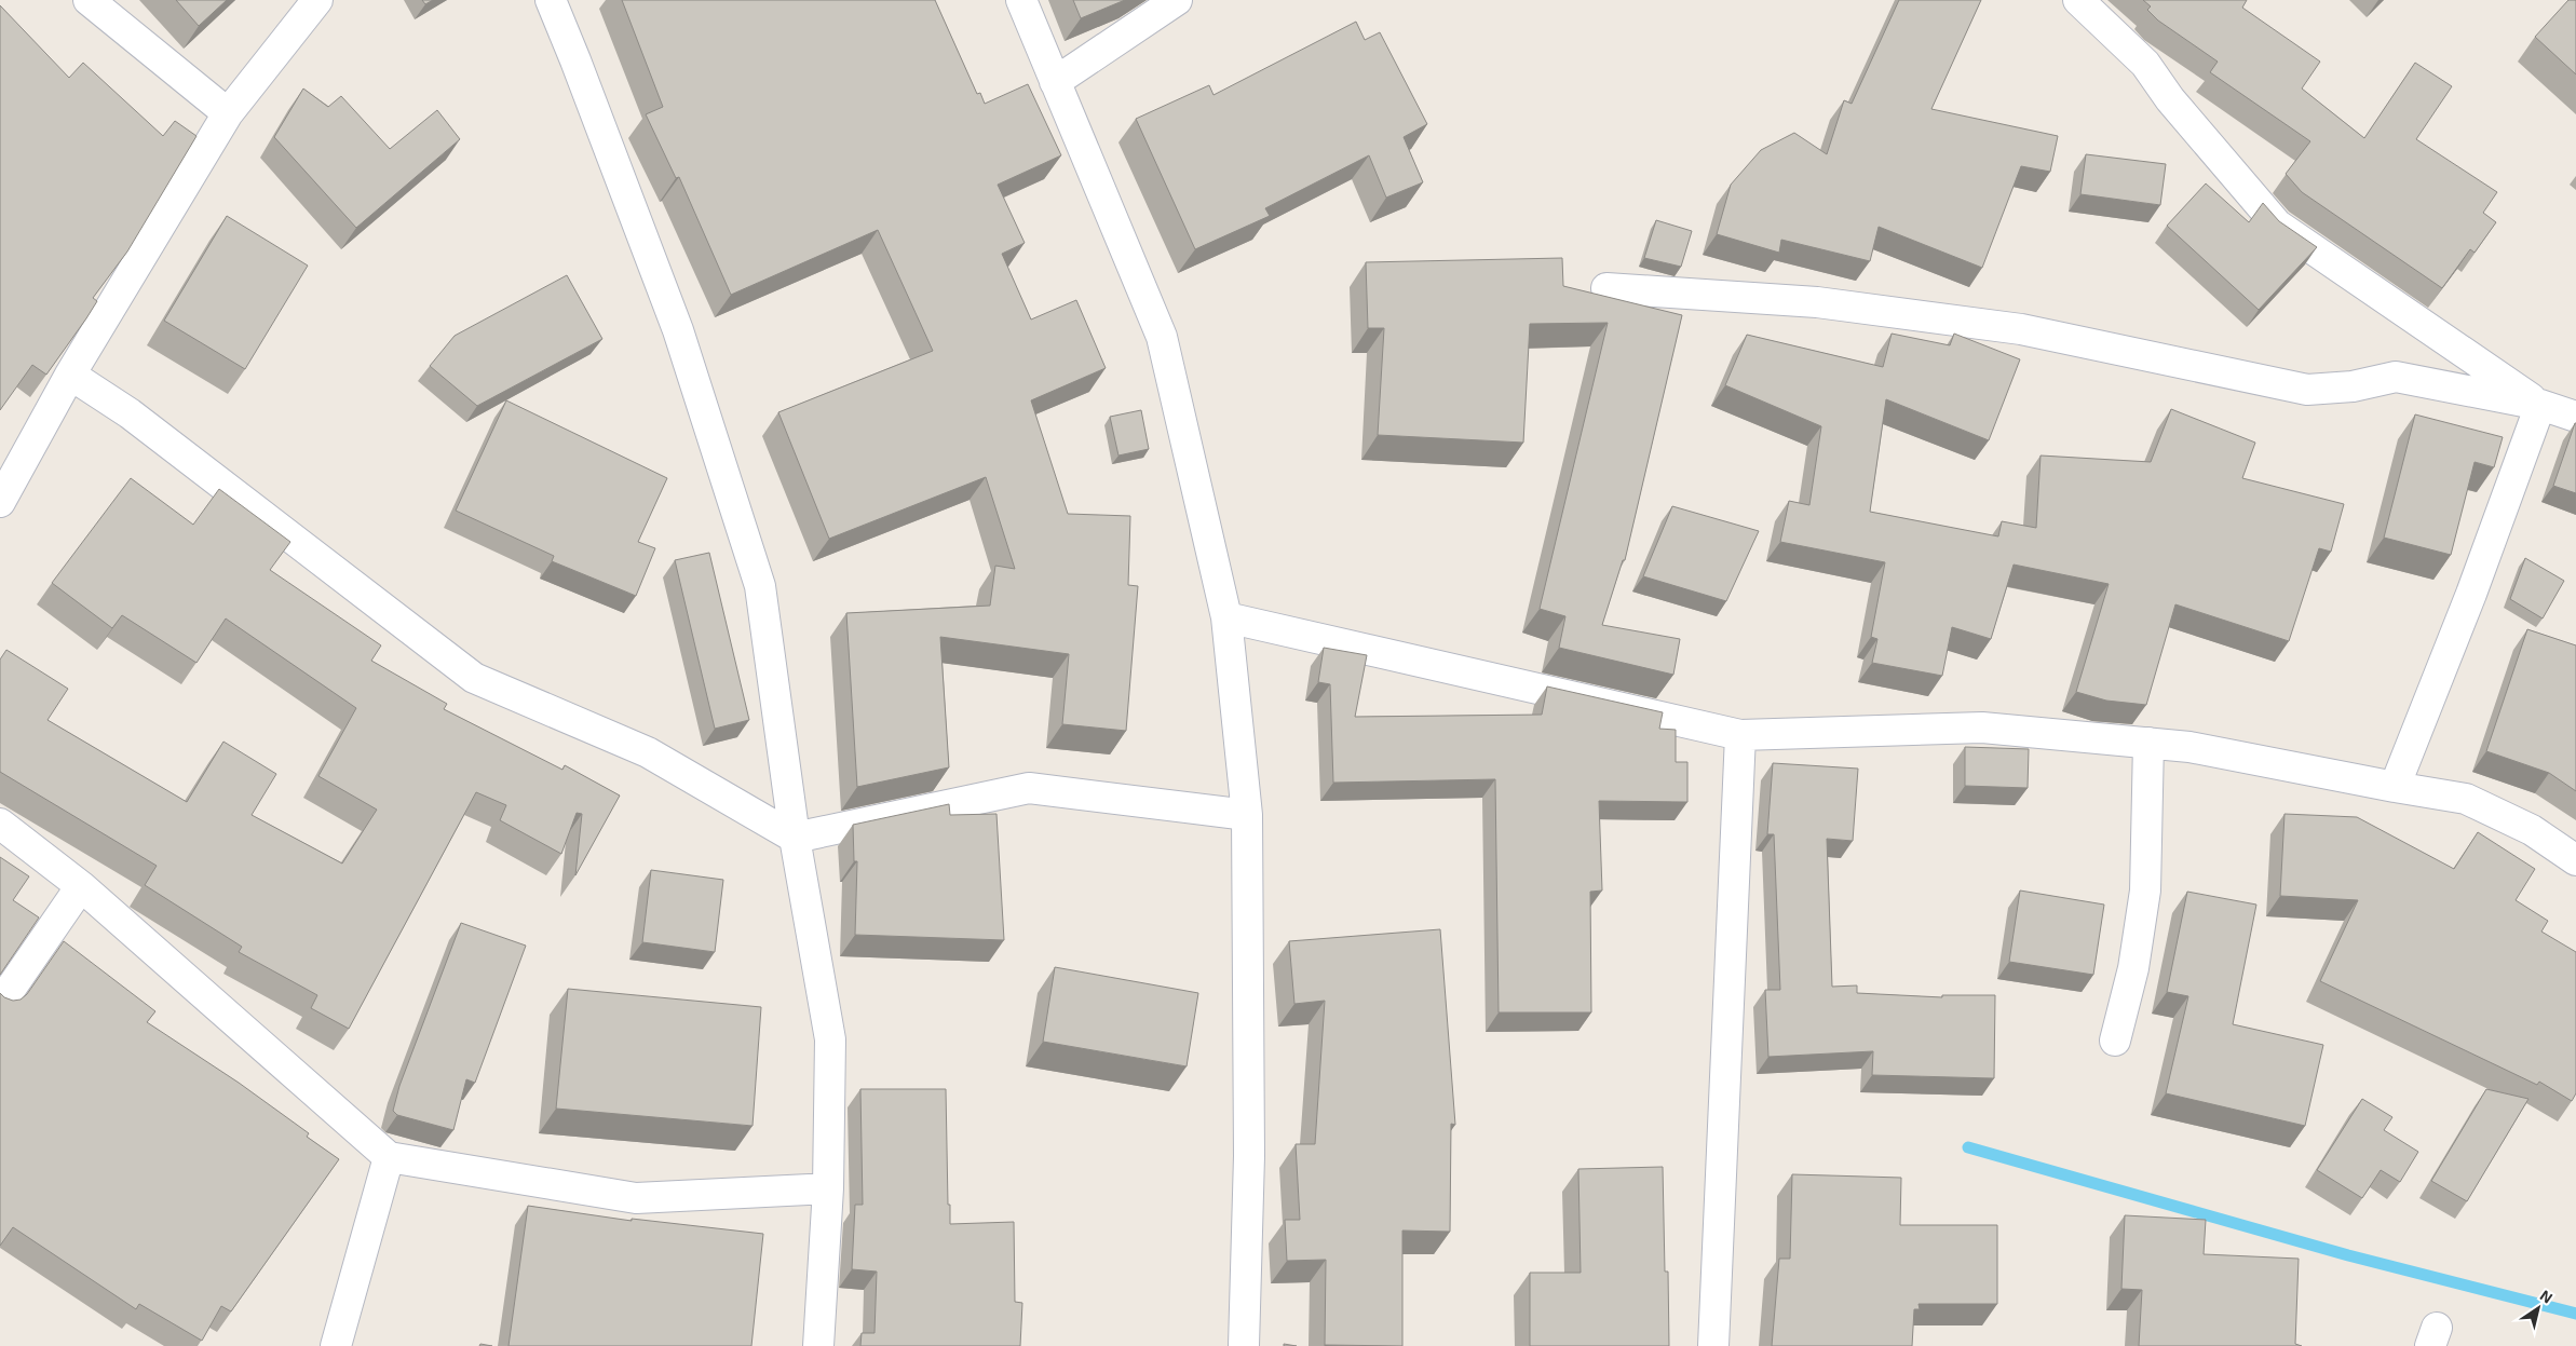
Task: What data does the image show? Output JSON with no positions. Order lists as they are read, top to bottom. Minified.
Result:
{"north":"top right"}
